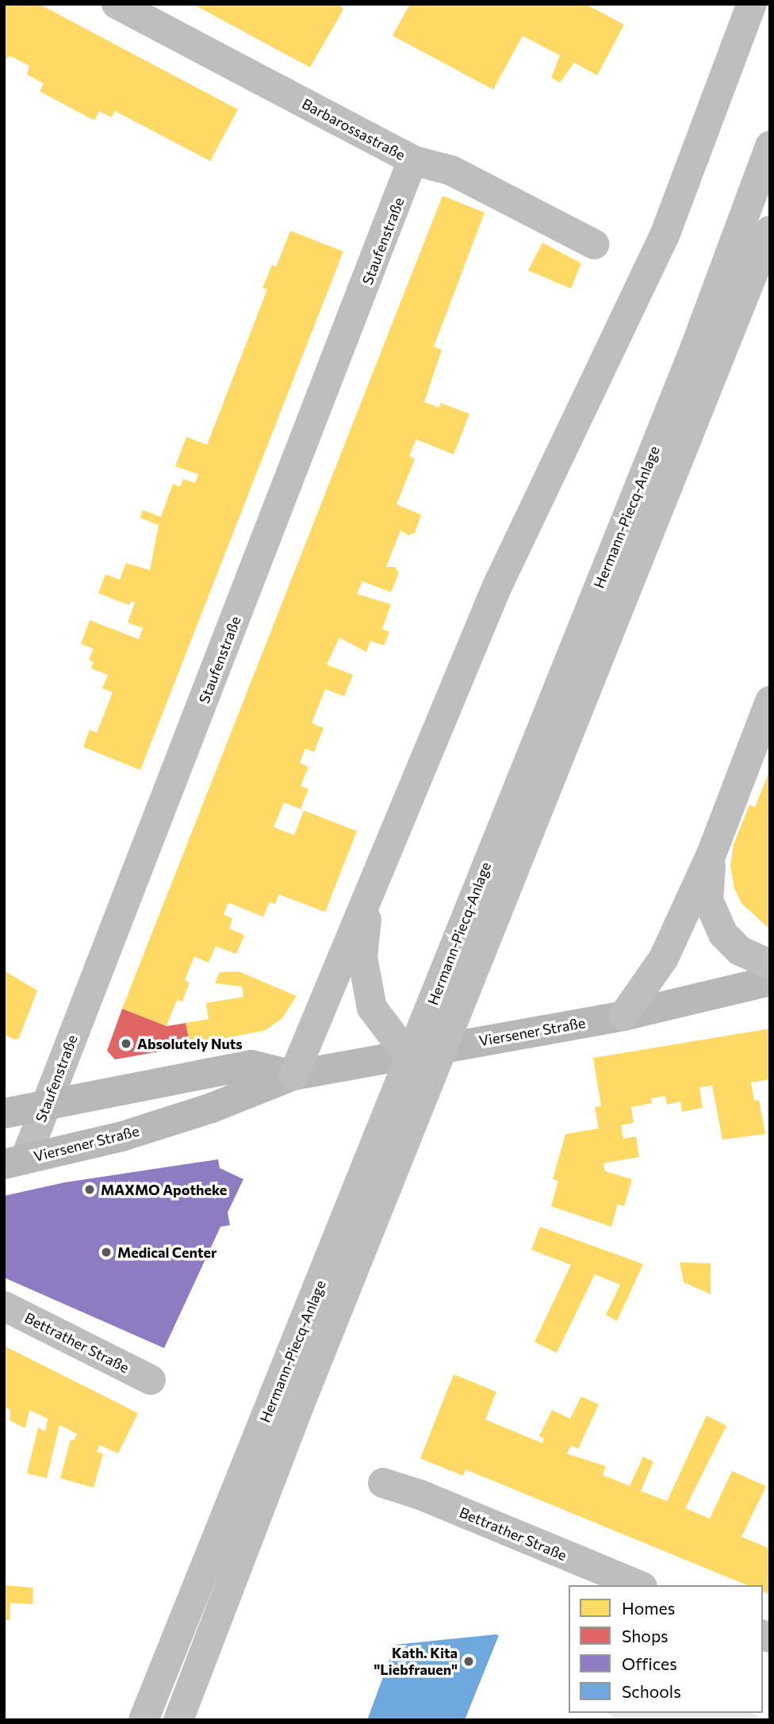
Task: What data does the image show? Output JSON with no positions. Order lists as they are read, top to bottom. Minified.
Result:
{"streets":{"main road":["Barbarossastraße","Staufenstraße","Hermann-Piecq-Anlage","Viersener Straße","Bettrather Straße"]},"crossings":[["Barbarossastraße","Staufenstraße"],["Staufenstraße","Viersener Straße"]],"places":["Absolutely Nuts","MAXMO Apotheke","Medical Center","Kath. Kita \"Liebfrauen\""],"legend":["Homes","Shops","Offices","Schools"]}
